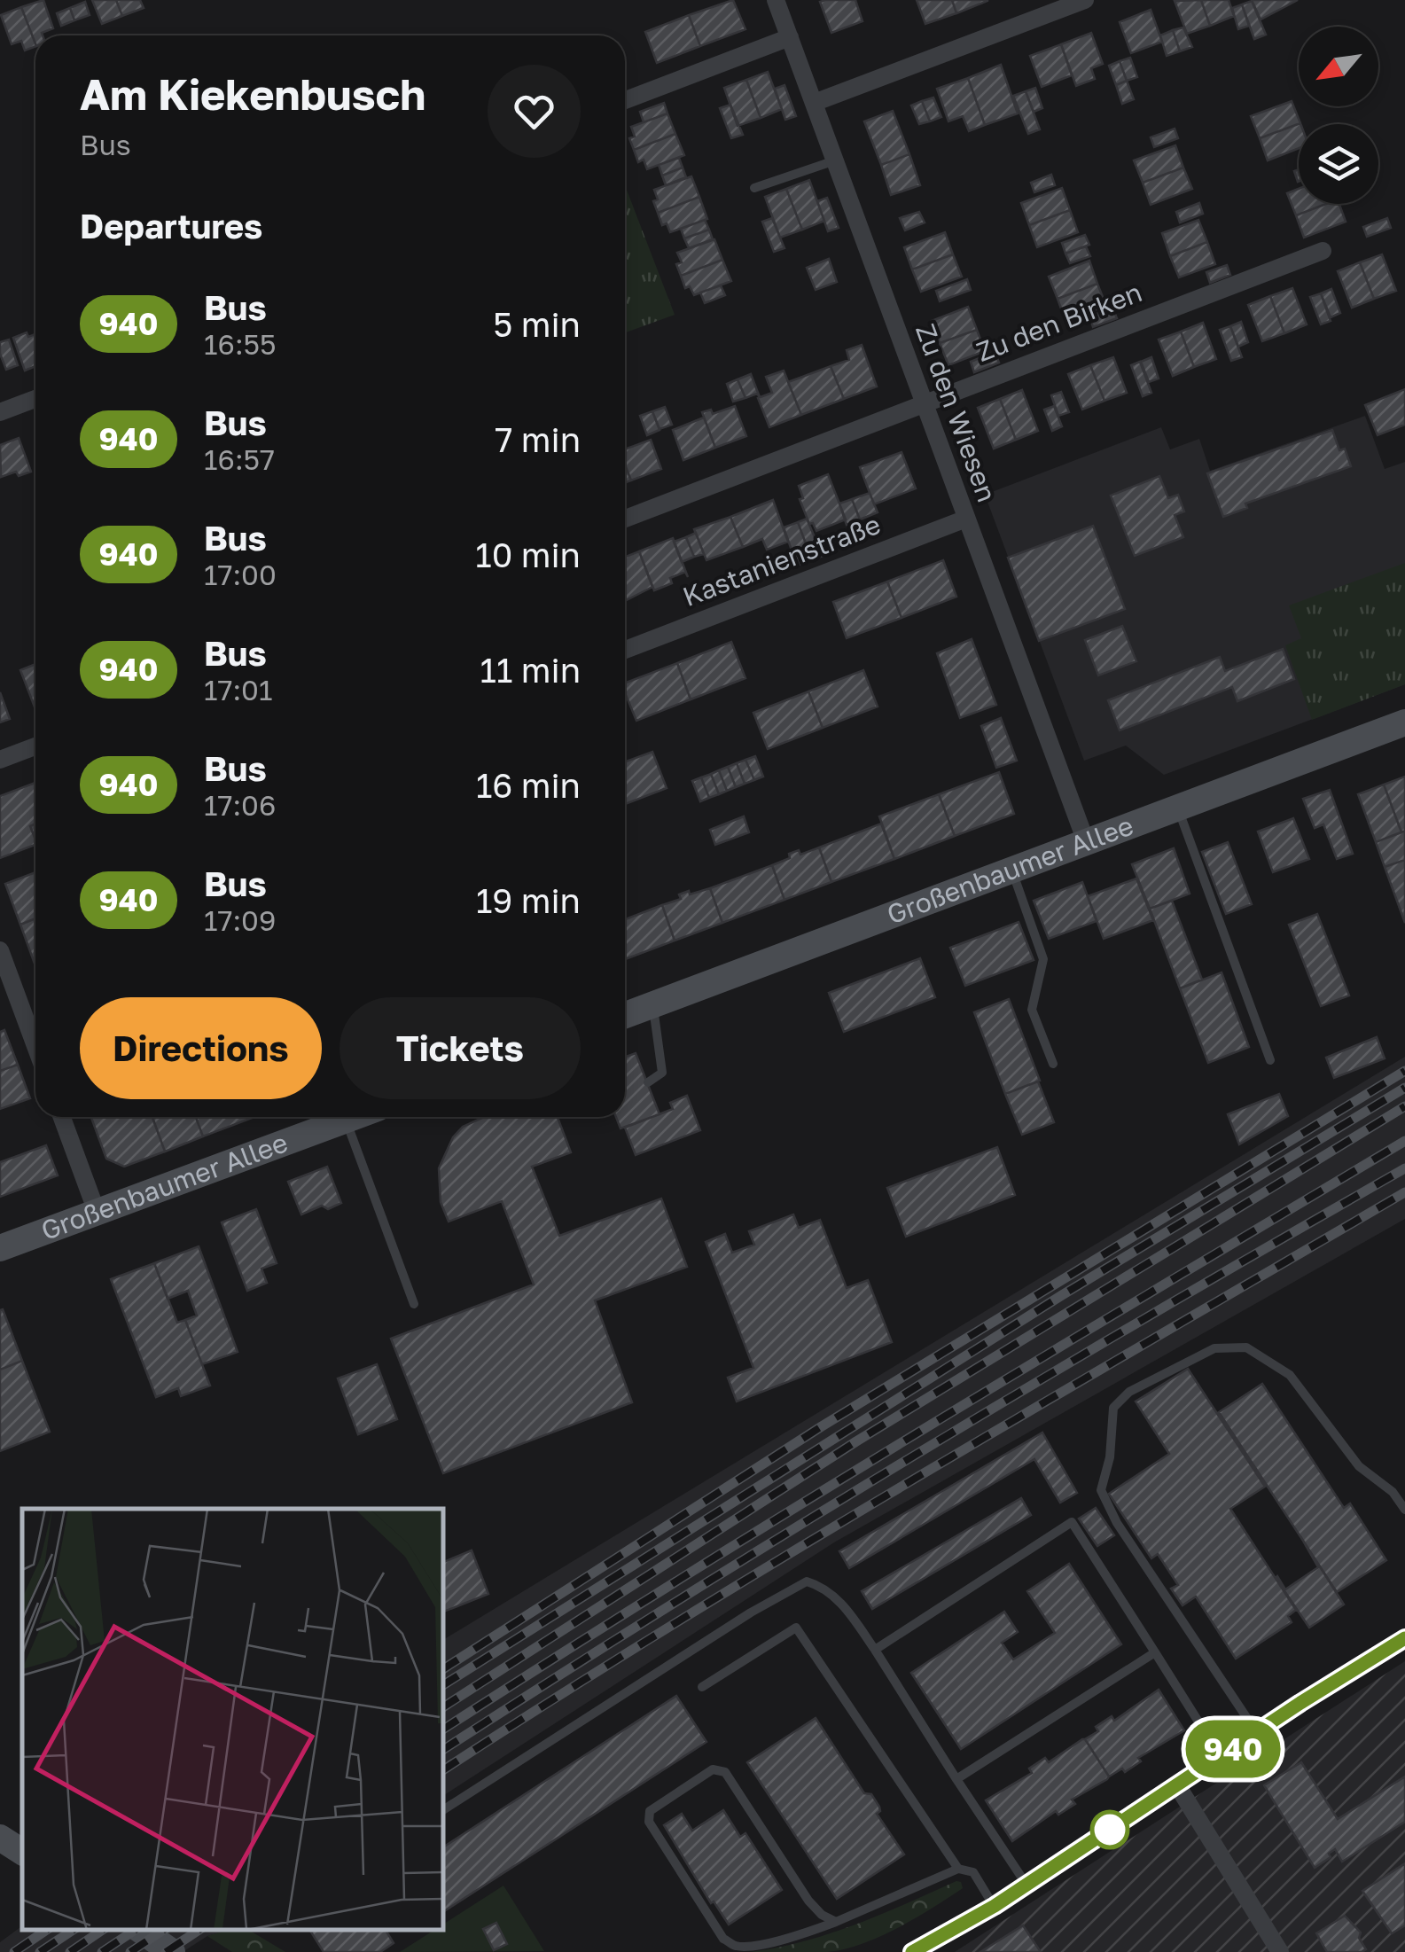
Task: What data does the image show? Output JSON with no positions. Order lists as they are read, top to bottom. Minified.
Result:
{"streets":{"main road":["Großenbaumer Allee"],"street":["Zu den Birken","Zu den Wiesen","Kastanienstraße"]},"crossings":[["Zu den Birken","Zu den Wiesen"],["Zu den Wiesen","Kastanienstraße"],["Zu den Wiesen","Großenbaumer Allee"]],"lines":["bus line 940"],"north":"bottom left","page":{"on_map":"940","heading":[["Am Kiekenbusch","Bus"],"Departures"],"list":[{"mark":"940","name":"Bus","note":"16:55","value":"5 min"},{"mark":"940","name":"Bus","note":"16:57","value":"7 min"},{"mark":"940","name":"Bus","note":"17:00","value":"10 min"},{"mark":"940","name":"Bus","note":"17:01","value":"11 min"},{"mark":"940","name":"Bus","note":"17:06","value":"16 min"},{"mark":"940","name":"Bus","note":"17:09","value":"19 min"}],"buttons":["Directions","Tickets"]}}
